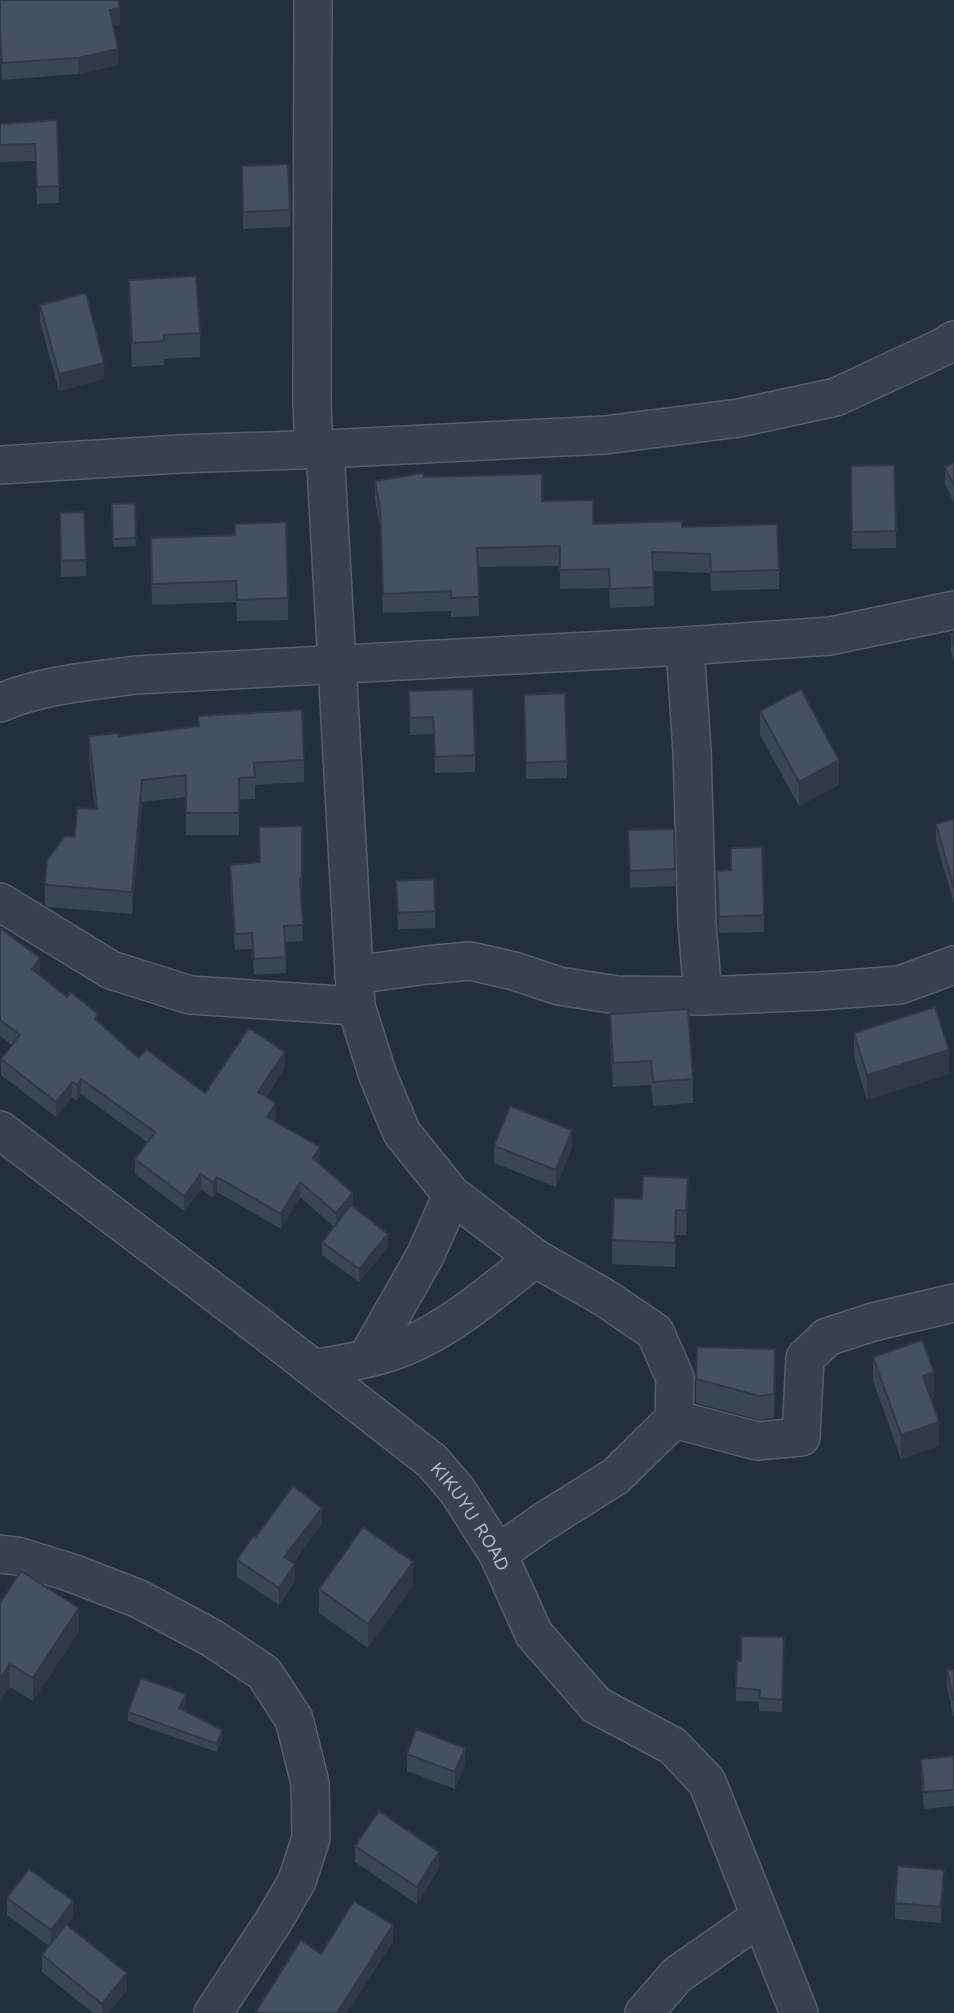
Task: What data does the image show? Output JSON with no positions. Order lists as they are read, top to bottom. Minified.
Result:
{"streets":{"street":["KIKUYU ROAD"]}}
